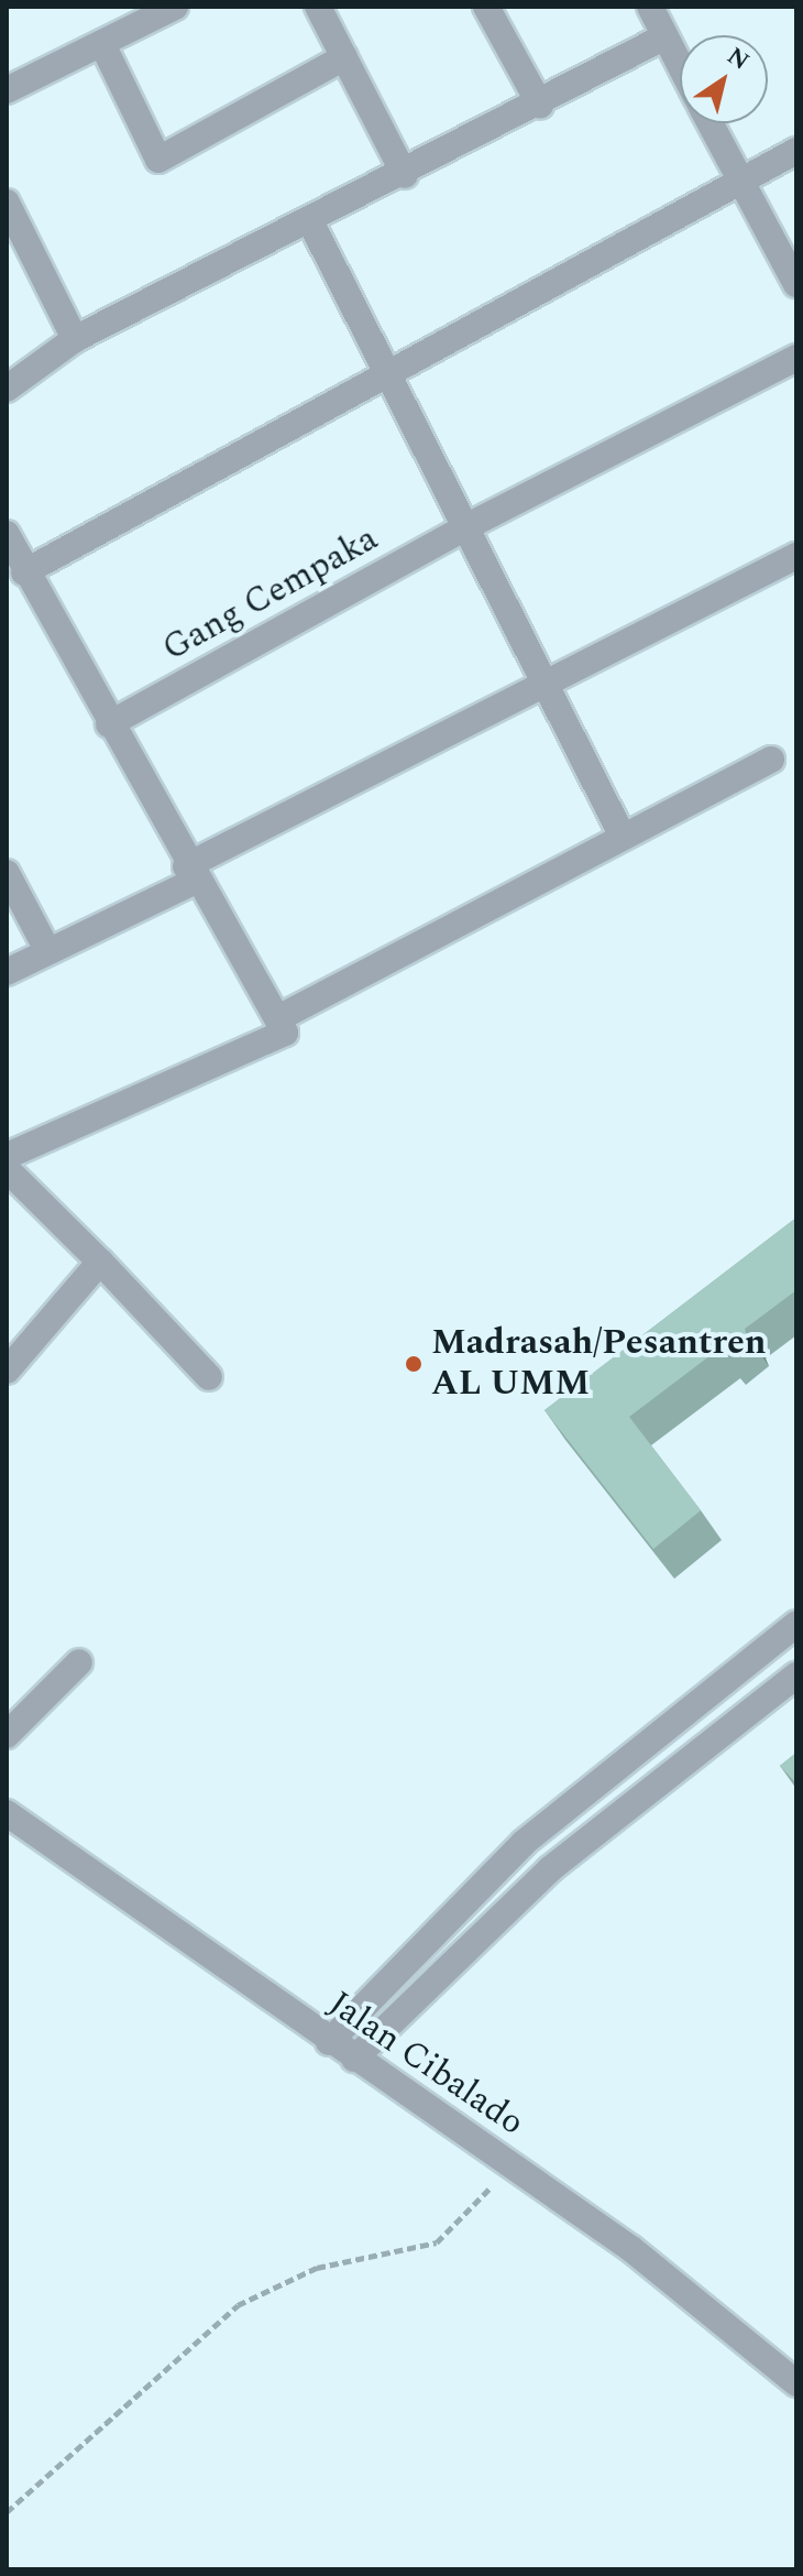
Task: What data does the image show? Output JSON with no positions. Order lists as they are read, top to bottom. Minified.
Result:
{"streets":{"street":["Gang Cempaka","Jalan Cibalado"]},"places":["Madrasah/Pesantren AL UMM"],"north":"top right"}
